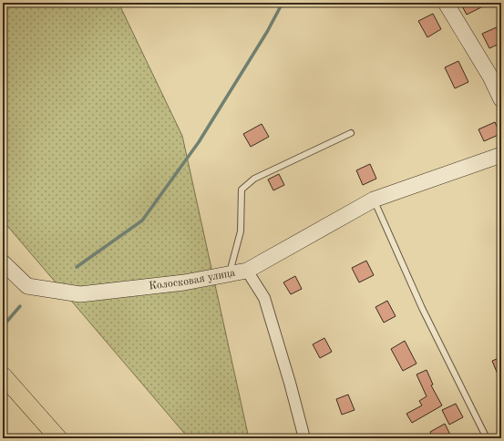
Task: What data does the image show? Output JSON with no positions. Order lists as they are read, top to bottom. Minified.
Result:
{"streets":{"street":["Колосковая улица"]}}
